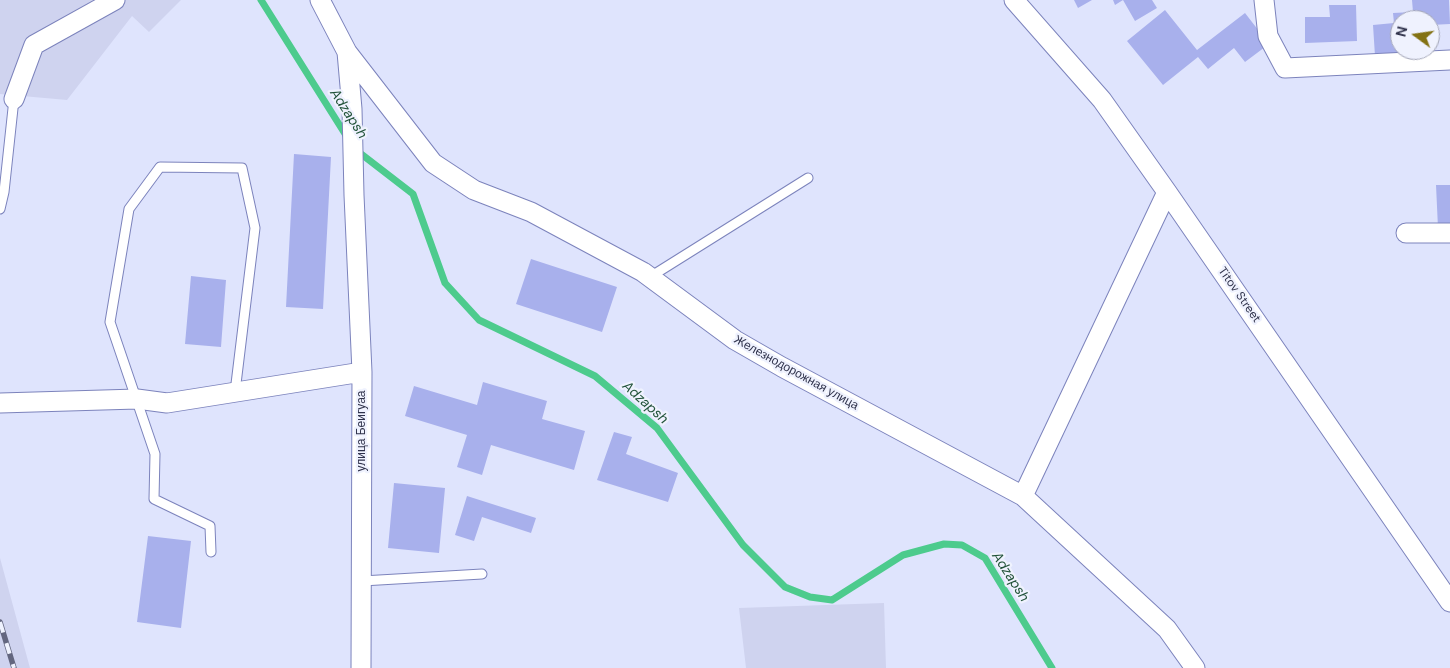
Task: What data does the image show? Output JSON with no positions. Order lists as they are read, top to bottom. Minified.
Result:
{"streets":{"street":["Titov Street","Железнодорожная улица","улица Беигуаа"]},"crossings":[["Железнодорожная улица","улица Беигуаа"]],"water":["Adzapsh"],"north":"left"}
